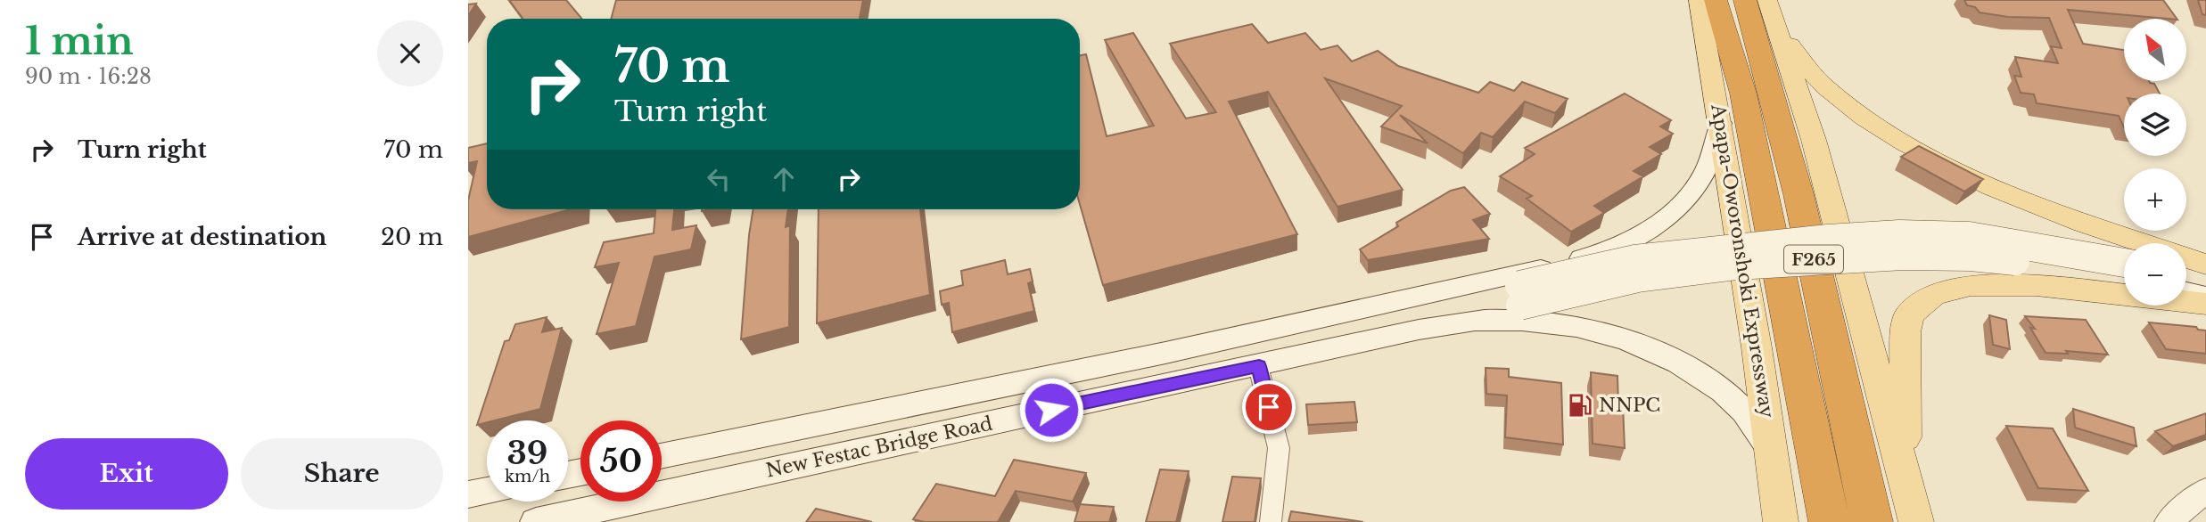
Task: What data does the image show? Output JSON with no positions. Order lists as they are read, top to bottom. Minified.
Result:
{"streets":{"highway":["F265","Apapa-Oworonshoki Expressway"],"main road":["New Festac Bridge Road"]},"crossings":[["Apapa-Oworonshoki Expressway","New Festac Bridge Road"]],"places":{"fuel station":["NNPC"]},"north":"top left","page":{"heading":["1 min","90 m · 16:28"],"map_buttons":["+","−"],"turn":["70 m","Turn right"],"list":[{"name":"Turn right","value":"70 m"},{"name":"Arrive at destination","value":"20 m"}],"speed":"39 km/h","limit":"50","buttons":["Exit","Share"]}}
